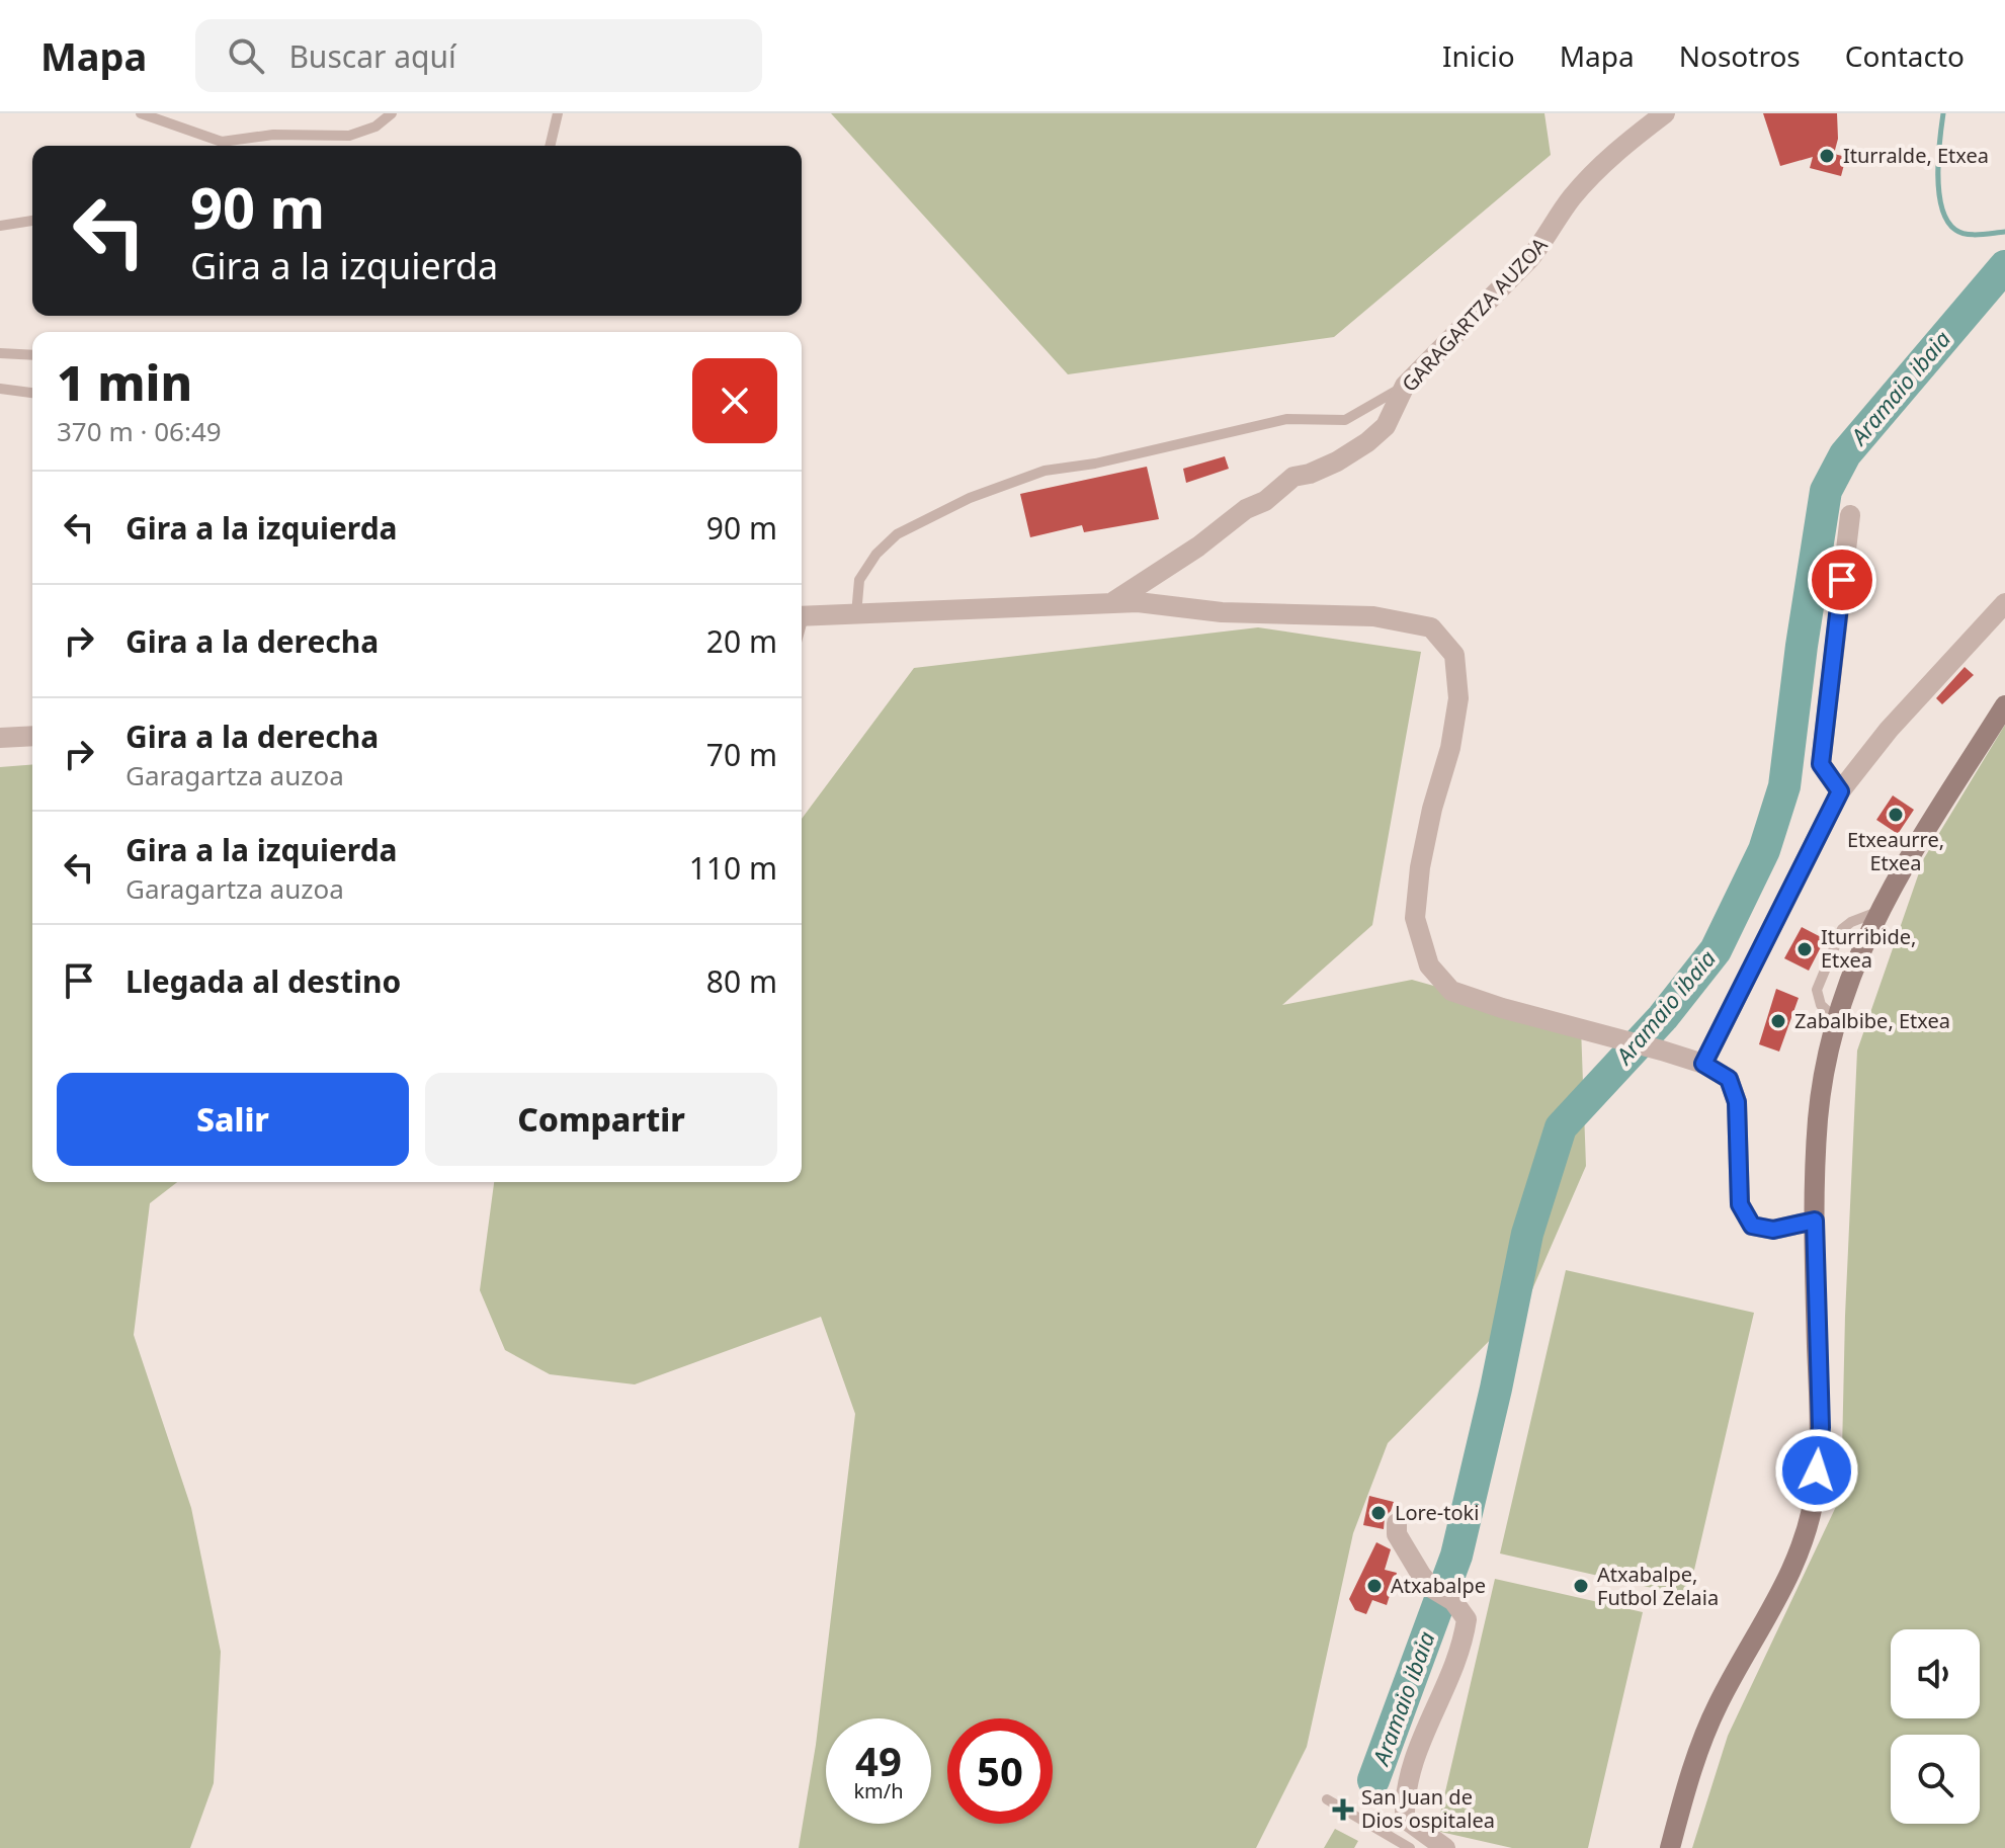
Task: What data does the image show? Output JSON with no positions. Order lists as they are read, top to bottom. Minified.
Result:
{"streets":{"street":["GARAGARTZA AUZOA"]},"water":["Aramaio ibaia"],"places":{"other":["Iturralde, Etxea","Etxeaurre, Etxea","Iturribide, Etxea","Zabalbibe, Etxea","Lore-toki","Atxabalpe","Atxabalpe, Futbol Zelaia"],"health":["San Juan de Dios ospitalea"]},"page":{"header":"Mapa","search":"Buscar aquí","nav":["Inicio","Mapa","Nosotros","Contacto"],"turn":["90 m","Gira a la izquierda"],"heading":["1 min","370 m · 06:49"],"list":[{"name":"Gira a la izquierda","value":"90 m"},{"name":"Gira a la derecha","value":"20 m"},{"name":"Gira a la derecha","note":"Garagartza auzoa","value":"70 m"},{"name":"Gira a la izquierda","note":"Garagartza auzoa","value":"110 m"},{"name":"Llegada al destino","value":"80 m"}],"buttons":["Salir","Compartir"],"speed":"49 km/h","limit":"50"}}
